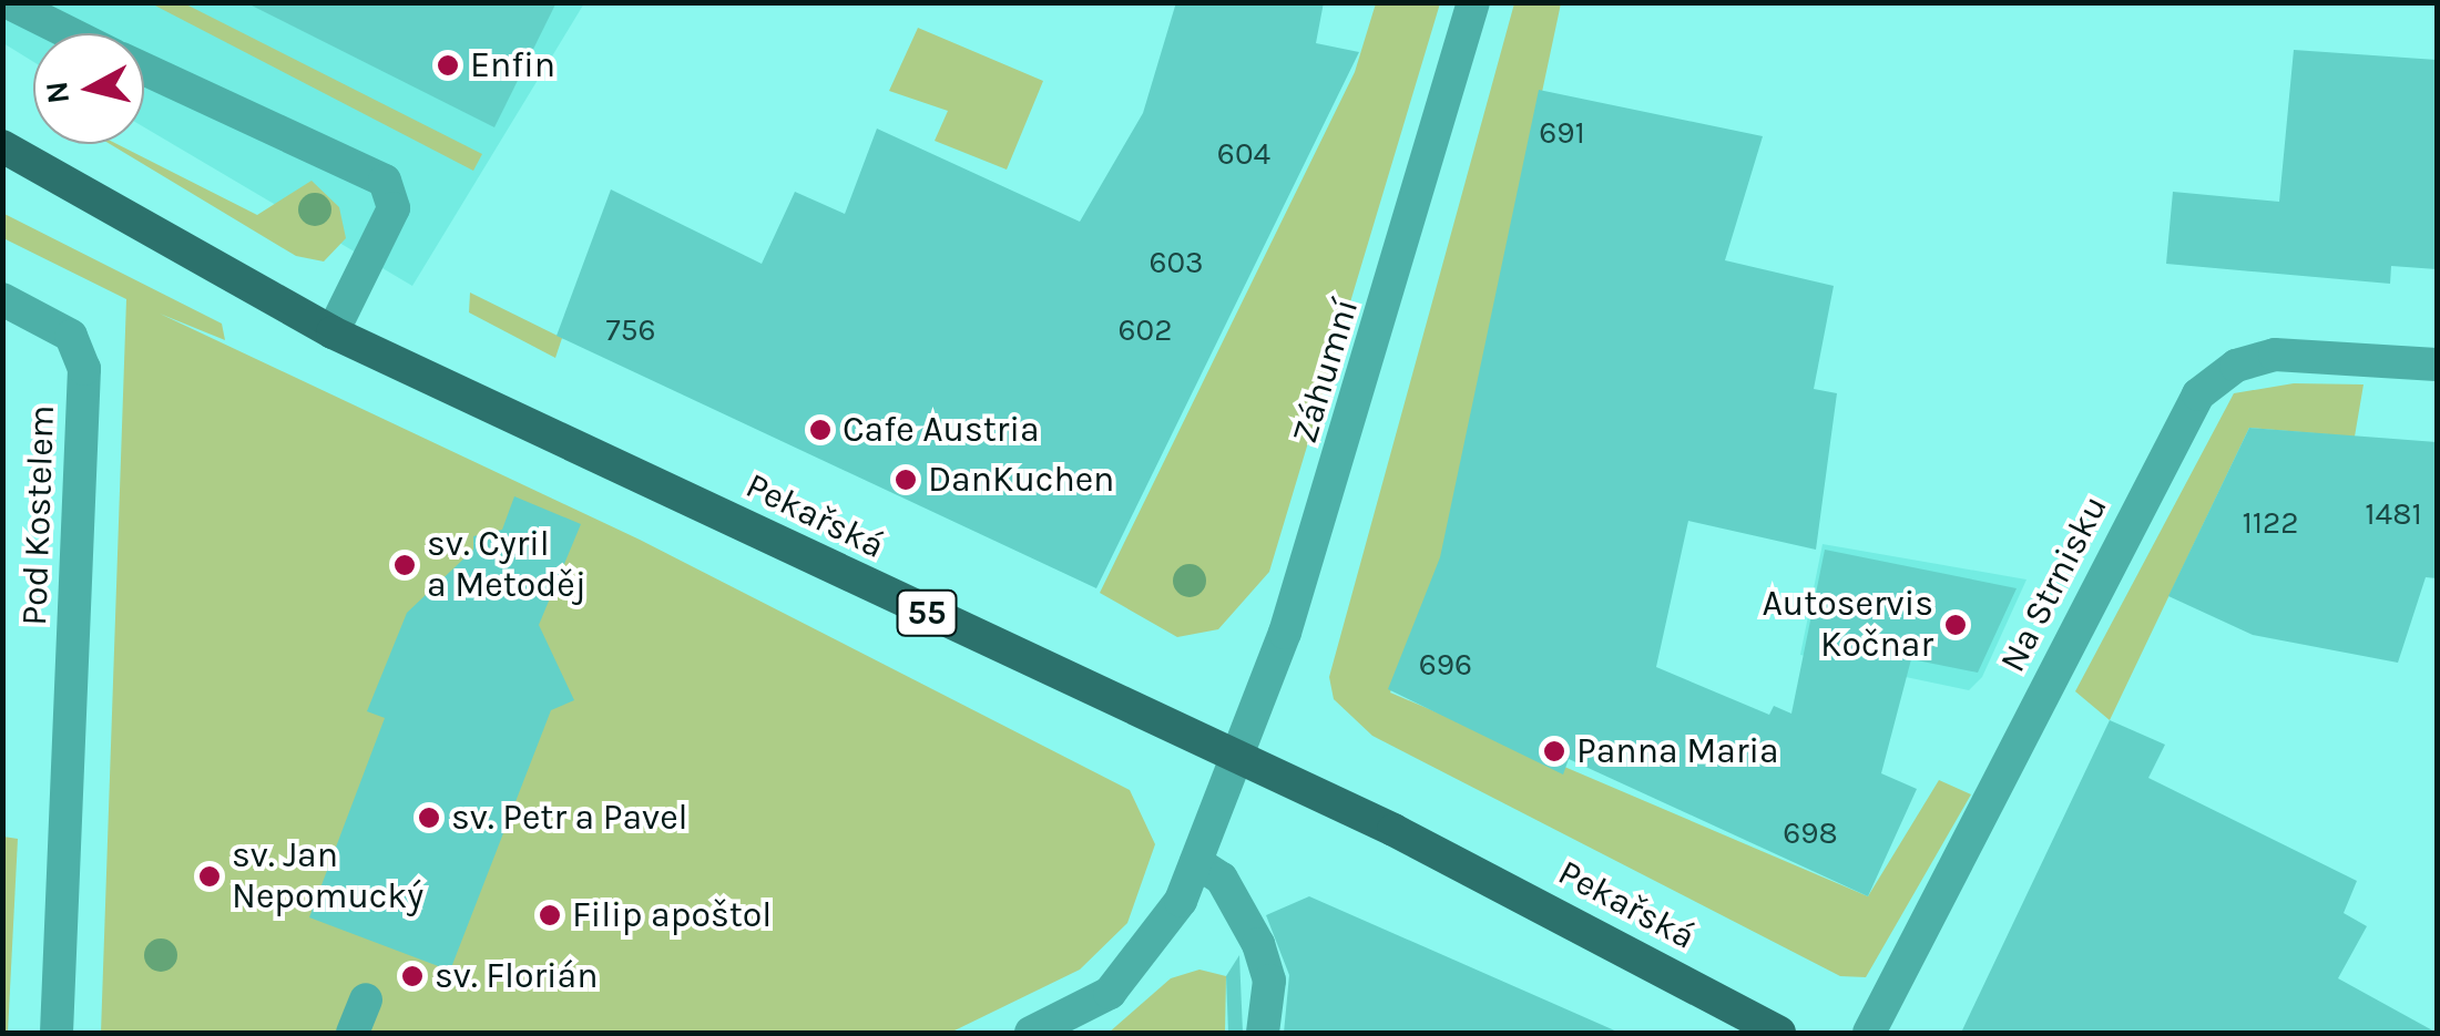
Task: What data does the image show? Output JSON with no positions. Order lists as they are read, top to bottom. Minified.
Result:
{"streets":{"main road":["Pekařská","55"],"street":["Záhumní","Pod Kostelem","Na Strnisku"]},"crossings":[["Záhumní","Pekařská"]],"places":["Enfin","Cafe Austria","DanKuchen","sv. Cyril a Metoděj","Autoservis Kočnar","Panna Maria","sv. Petr a Pavel","sv. Jan Nepomucký","Filip apoštol","sv. Florián"],"house_numbers":["691","604","603","756","602","1481","1122","696","698"],"north":"left"}
